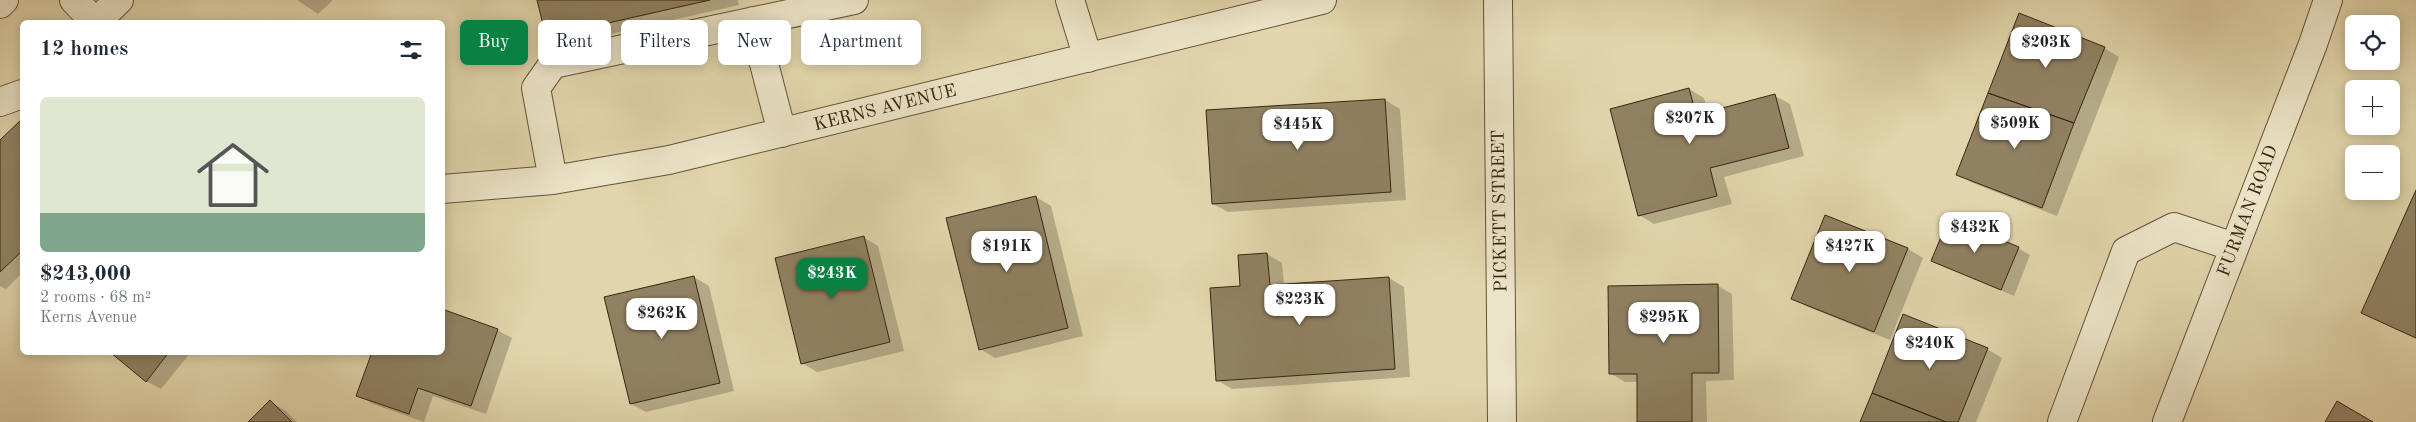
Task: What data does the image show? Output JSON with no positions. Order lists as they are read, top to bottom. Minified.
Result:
{"streets":{"street":["KERNS AVENUE","PICKETT STREET","FURMAN ROAD"]},"page":{"map_buttons":["+","−"],"chip":["Buy","Rent","Filters","New","Apartment"],"heading":"12 homes","price":["$203K","$207K","$509K","$445K","$432K","$191K","$427K","$243K","$223K","$262K","$295K","$240K"],"list":[{"name":"$243,000","note":"2 rooms · 68 m² · Kerns Avenue"}]}}
